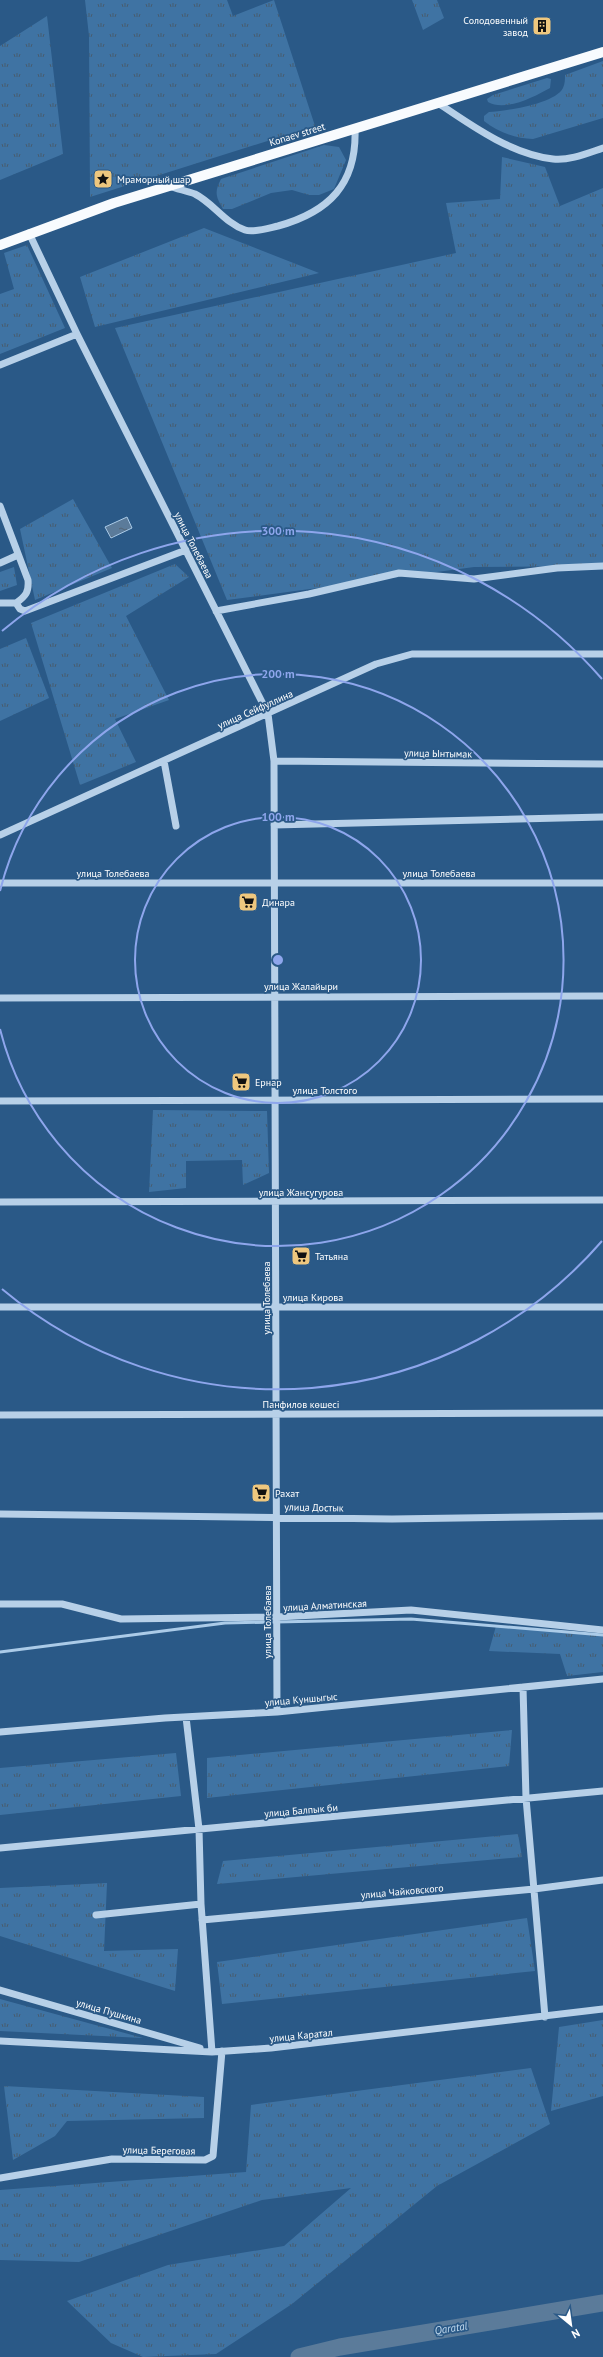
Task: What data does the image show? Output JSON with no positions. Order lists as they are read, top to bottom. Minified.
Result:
{"streets":{"main road":["Konaev street"],"street":["улица Толебаева","улица Сейфуллина","улица Ынтымак","улица Жалайыри","улица Толстого","улица Жансугурова","улица Кирова","Панфилов көшесі","улица Достык","улица Алматинская","улица Куншыгыс","улица Балпык би","улица Чайковского","улица Пушкина","улица Каратал","улица Береговая"]},"crossings":[["Konaev street","улица Толебаева"],["улица Толебаева","улица Сейфуллина"],["улица Толебаева","улица Ынтымак"],["улица Толебаева","улица Жалайыри"],["улица Толебаева","улица Толстого"],["улица Толебаева","улица Жансугурова"],["улица Толебаева","улица Кирова"],["улица Толебаева","Панфилов көшесі"],["улица Толебаева","улица Достык"],["улица Толебаева","улица Алматинская"],["улица Толебаева","улица Куншыгыс"],["улица Пушкина","улица Каратал"],["улица Каратал","улица Береговая"]],"water":["Qaratal"],"places":{"building":["Солодовенный завод"],"place":["Мраморный шар"],"supermarket":["Динара","Ернар","Татьяна","Рахат"]},"north":"bottom right","rings":["300 m","200 m","100 m"]}
